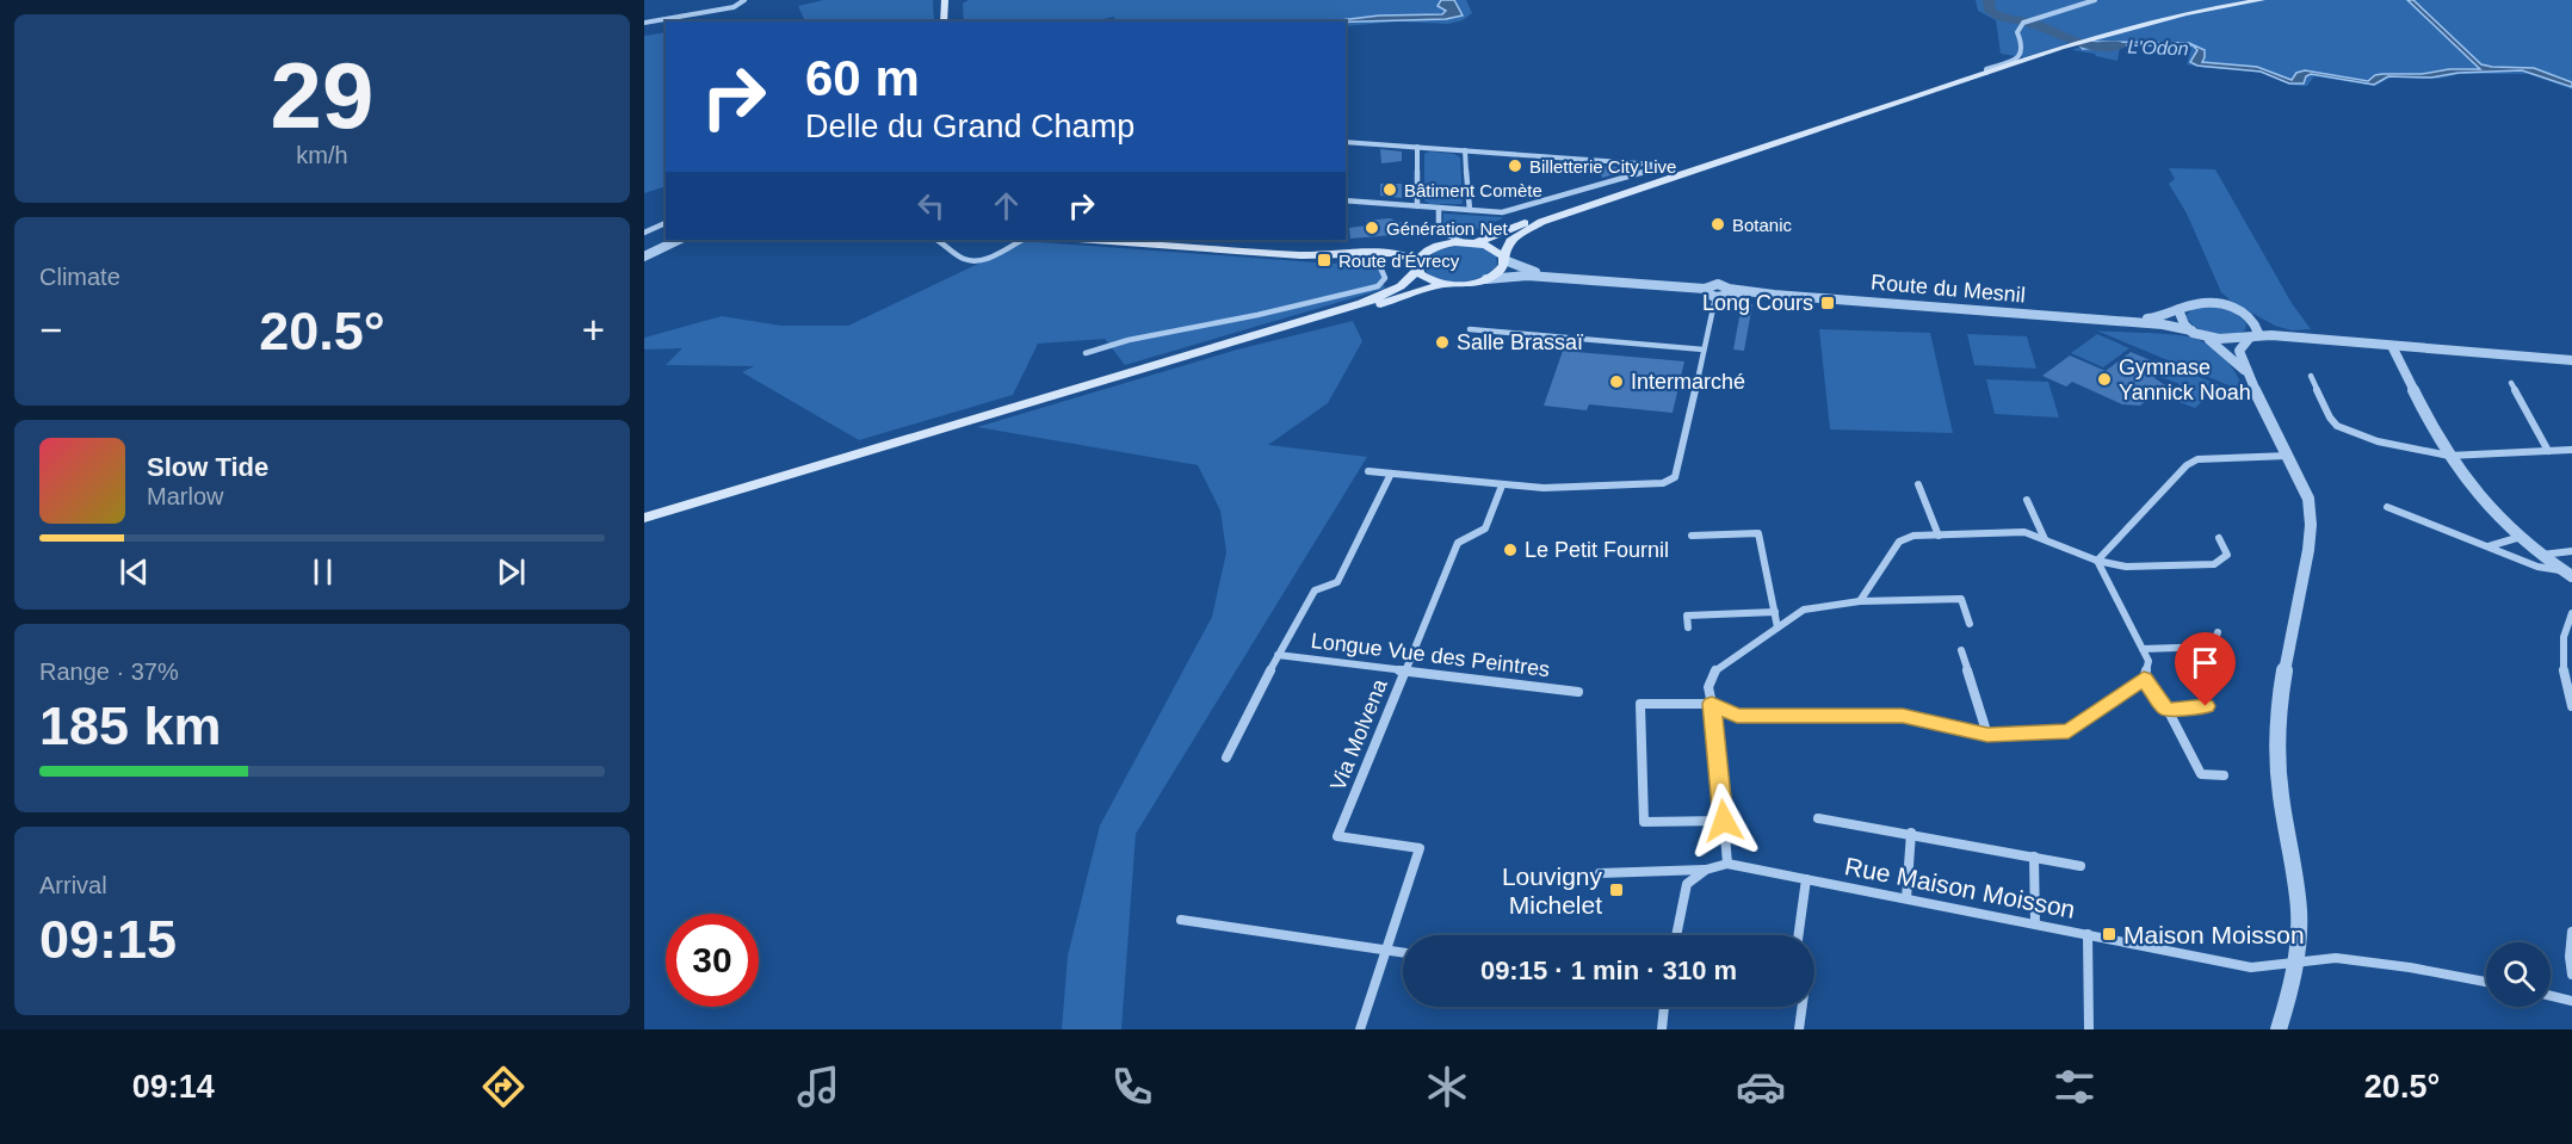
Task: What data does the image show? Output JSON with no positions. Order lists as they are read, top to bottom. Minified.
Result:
{"streets":{"street":["Route du Mesnil","Longue Vue des Peintres","Via Molvena","Rue Maison Moisson"]},"crossings":[["Longue Vue des Peintres","Via Molvena"]],"water":["L'Odon"],"places":{"other":["Billetterie City Live","Bâtiment Comète","Botanic","Génération Net","Salle Brassaï","Gymnase Yannick Noah","Intermarché","Le Petit Fournil"],"transit":["Route d'Évrecy","Long Cours","Louvigny Michelet","Maison Moisson"]},"page":{"tile":[["29","km/h"],"Climate",["Range · 37%","185 km"],["Arrival","09:15"]],"turn":["60 m","Delle du Grand Champ"],"heat":["−","20.5°","+"],"song":["Slow Tide","Marlow"],"limit":"30","trip":"09:15 · 1 min · 310 m","tabs":["09:14","20.5°"]}}
